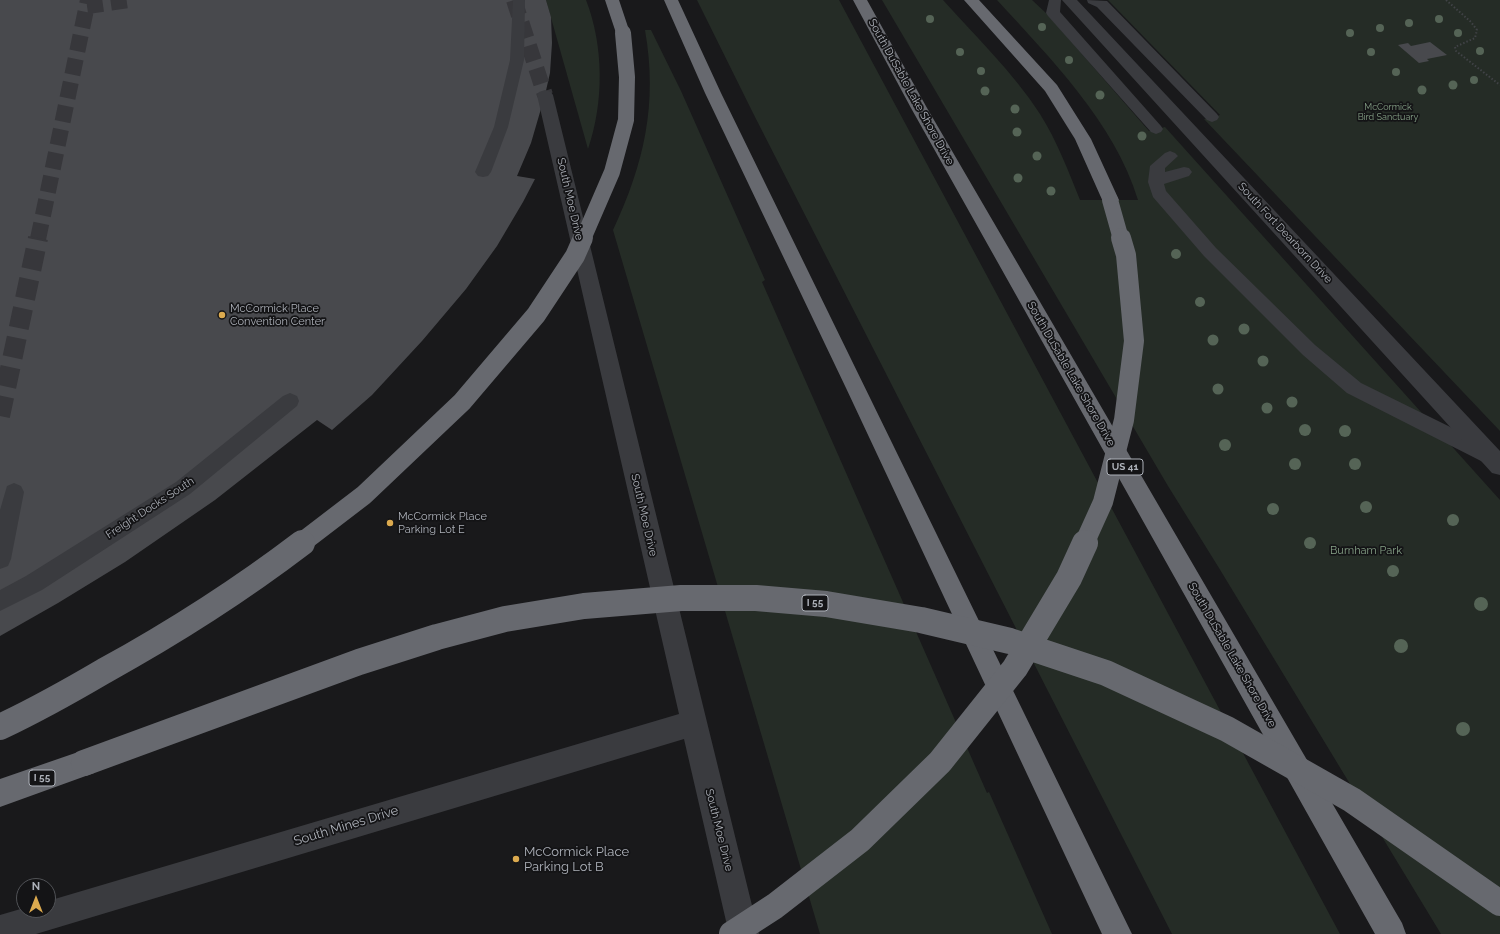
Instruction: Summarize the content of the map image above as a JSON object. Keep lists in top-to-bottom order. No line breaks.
{"streets":{"highway":["South DuSable Lake Shore Drive","US 41","I 55"],"street":["South Moe Drive","South Fort Dearborn Drive","South Mines Drive"],"lane":["Freight Docks South"]},"crossings":[["South Moe Drive","South Mines Drive"]],"parks":["McCormick Bird Sanctuary","Burnham Park"],"places":["McCormick Place Convention Center","McCormick Place Parking Lot E","McCormick Place Parking Lot B"],"north":"top"}
